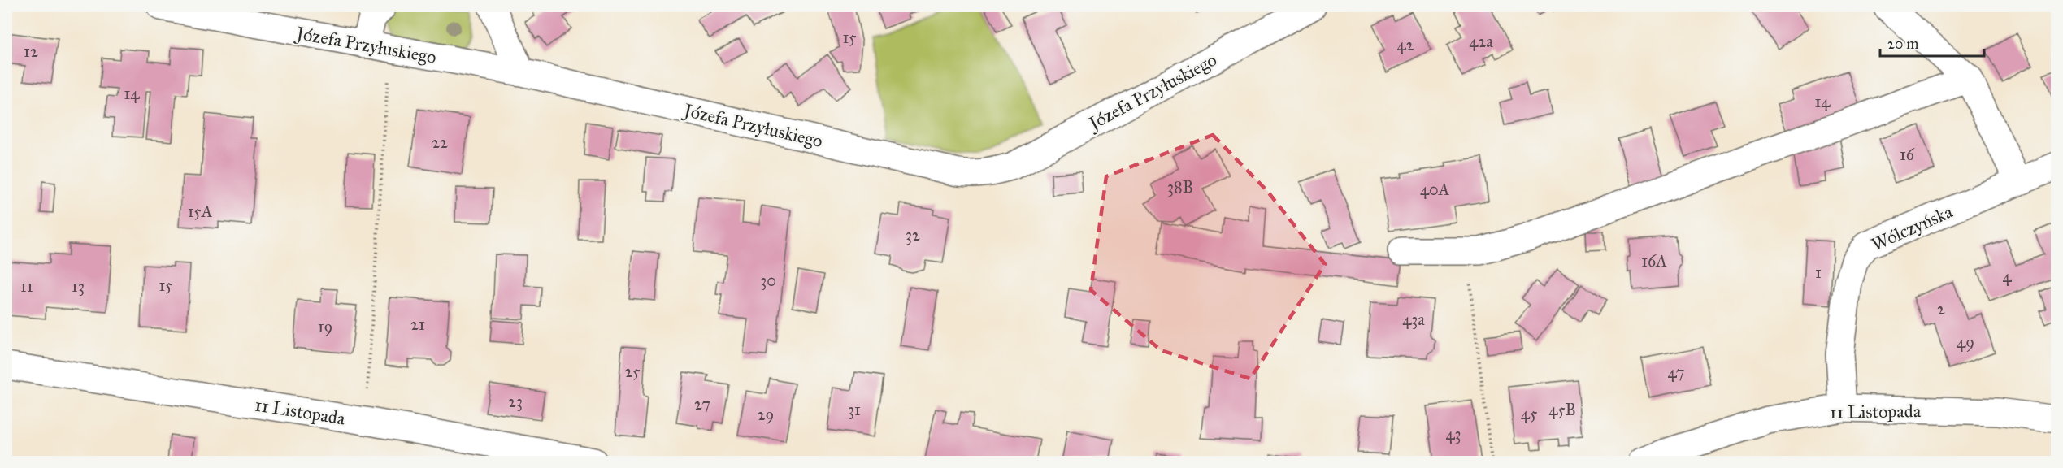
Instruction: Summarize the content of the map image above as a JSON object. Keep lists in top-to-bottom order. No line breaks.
{"streets":{"street":["Józefa Przyłuskiego","Wólczyńska","11 Listopada"]},"crossings":[["Wólczyńska","11 Listopada"]],"house_numbers":["15","42a","42","12","14","14","22","16","38B","40A","15A","32","16A","1","4","30","15","11","13","2","43a","21","19","49","25","47","23","27","31","45B","45","29","43"],"scale_bar":"20 m"}
